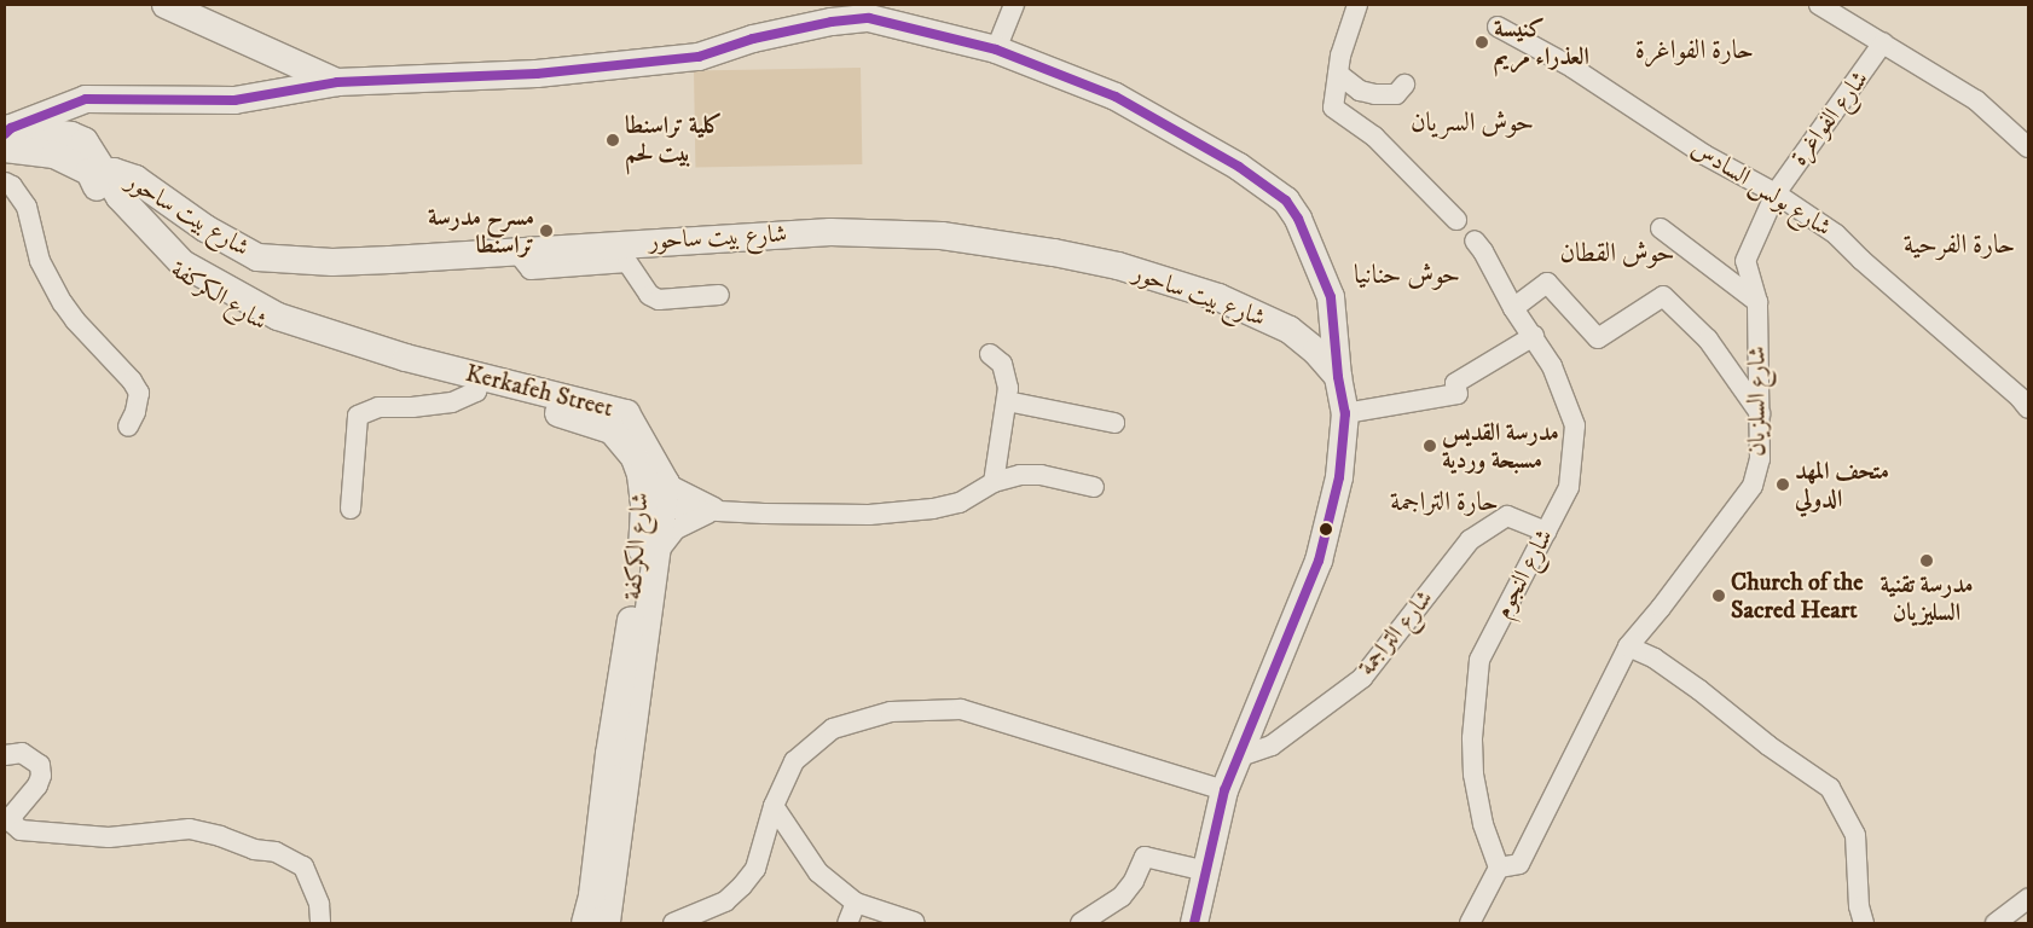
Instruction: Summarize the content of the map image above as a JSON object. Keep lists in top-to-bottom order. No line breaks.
{"streets":{"street":["شارع الفواغرة","شارع بولس السادس","شارع بيت ساحور","شارع الكركفة","شارع السلزيان","شارع النجوم","شارع التراجمة"]},"crossings":[["شارع الفواغرة","شارع بولس السادس"],["شارع الفواغرة","شارع السلزيان"],["شارع بولس السادس","شارع السلزيان"],["شارع بيت ساحور","شارع الكركفة"],["شارع السلزيان","شارع النجوم"],["شارع النجوم","شارع التراجمة"]],"districts":["حارة الفواغرة","حوش السريان","حارة الفرحية","حوش القطان","حوش حنانيا","حارة التراجمة"],"places":["كنيسة العذراء مريم","كلية تراسنطا بيت لحم","مسرح مدرسة تراسنطا","مدرسة القديس مسبحة وردية","متحف المهد الدولي","مدرسة تقنية السليزيان","Church of the Sacred Heart"]}
